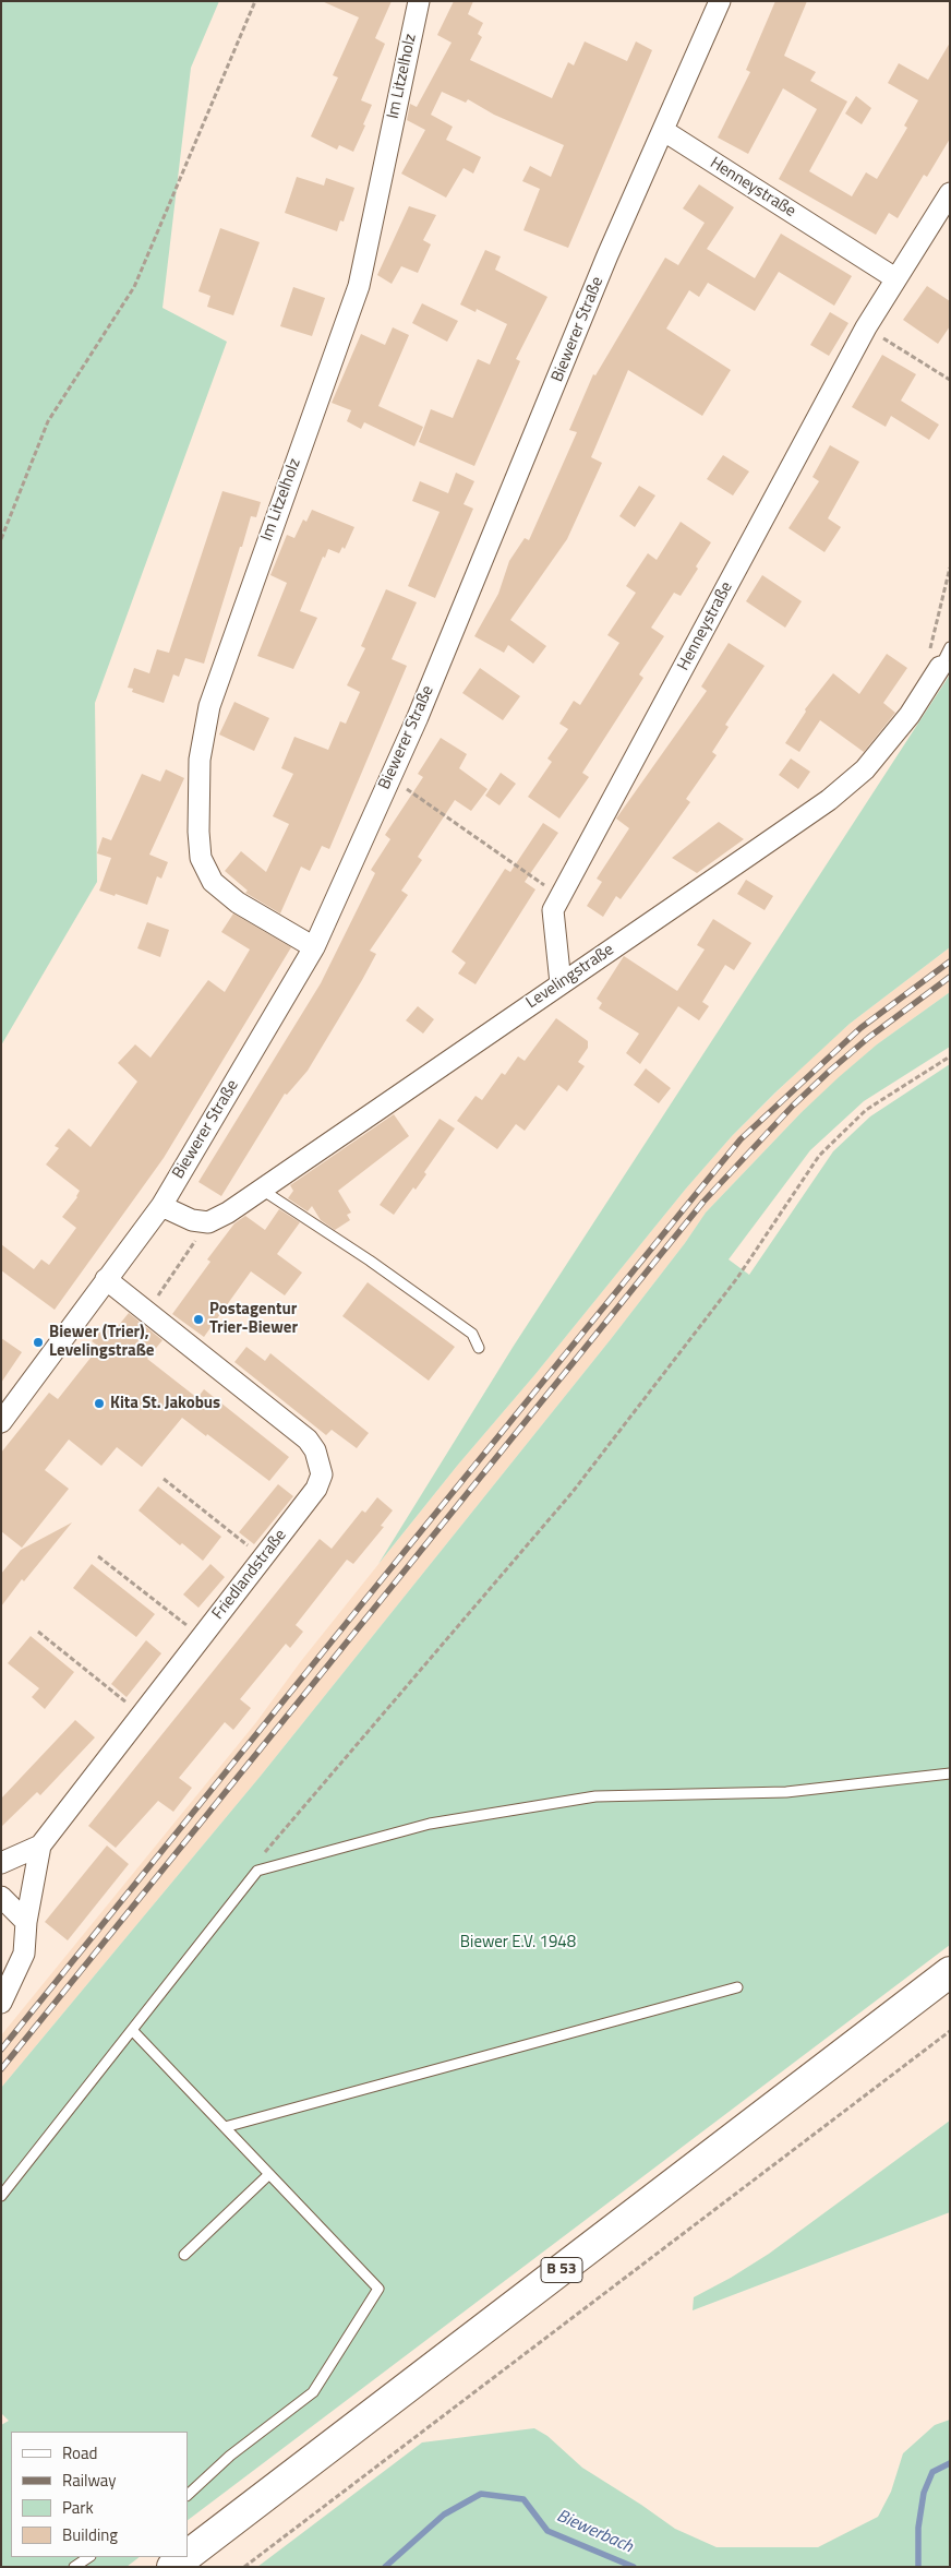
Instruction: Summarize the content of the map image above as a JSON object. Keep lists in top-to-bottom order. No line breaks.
{"streets":{"main road":["B 53"],"street":["Im Litzelholz","Henneystraße","Biewerer Straße","Levelingstraße","Friedlandstraße"]},"crossings":[["Im Litzelholz","Biewerer Straße"],["Henneystraße","Biewerer Straße"],["Henneystraße","Levelingstraße"],["Biewerer Straße","Friedlandstraße"]],"water":["Biewerbach"],"parks":["Biewer E.V. 1948"],"places":["Postagentur Trier-Biewer","Biewer (Trier), Levelingstraße","Kita St. Jakobus"],"legend":["Road","Railway","Park","Building"]}
